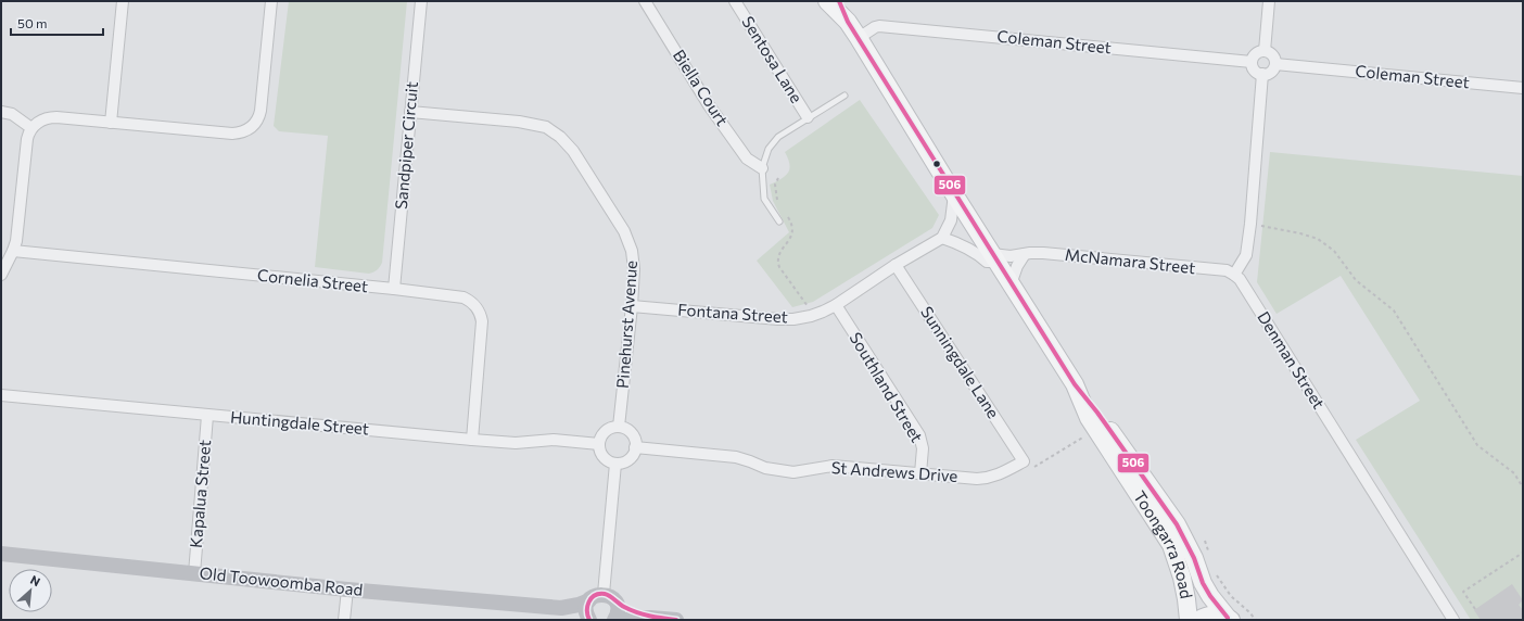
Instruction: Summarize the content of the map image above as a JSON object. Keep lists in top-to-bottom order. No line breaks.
{"streets":{"main road":["Toongarra Road"],"street":["Coleman Street","Sentosa Lane","Biella Court","Sandpiper Circuit","McNamara Street","Cornelia Street","Fontana Street","Pinehurst Avenue","Denman Street","Sunningdale Lane","Southland Street","Huntingdale Street","St Andrews Drive","Kapalua Street","Old Toowoomba Road"]},"crossings":[["Coleman Street","Toongarra Road"],["Sandpiper Circuit","Cornelia Street"],["Sandpiper Circuit","Pinehurst Avenue"],["McNamara Street","Denman Street"],["McNamara Street","Toongarra Road"],["Cornelia Street","Huntingdale Street"],["Fontana Street","Pinehurst Avenue"],["Fontana Street","Sunningdale Lane"],["Fontana Street","Southland Street"],["Pinehurst Avenue","Huntingdale Street"],["Pinehurst Avenue","St Andrews Drive"],["Sunningdale Lane","St Andrews Drive"],["Southland Street","St Andrews Drive"],["Huntingdale Street","St Andrews Drive"],["Huntingdale Street","Kapalua Street"],["Kapalua Street","Old Toowoomba Road"]],"lines":["transit line 506"],"scale_bar":"50 m","north":"top right"}
